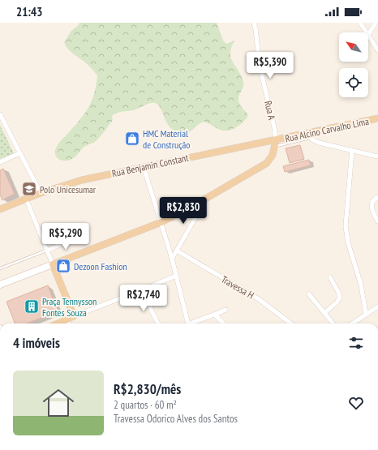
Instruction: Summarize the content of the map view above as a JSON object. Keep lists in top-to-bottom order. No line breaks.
{"streets":{"main road":["Rua Alcino Carvalho Lima","Rua Benjamin Constant"],"street":["Rua A","Travessa H"]},"crossings":[["Rua A","Rua Alcino Carvalho Lima"],["Rua A","Rua Benjamin Constant"],["Rua Alcino Carvalho Lima","Rua Benjamin Constant"]],"places":{"shop":["HMC Material de Construção","Dezoon Fashion"],"school or university":["Polo Unicesumar"],"building":["Praça Tennysson Fontes Souza"]},"north":"top left","page":{"status":"21:43","price":["R$5,390","R$2,830","R$5,290","R$2,740"],"heading":"4 imóveis","list":[{"name":"R$2,830/mês","note":"2 quartos · 60 m² · Travessa Odorico Alves dos Santos"}]}}
